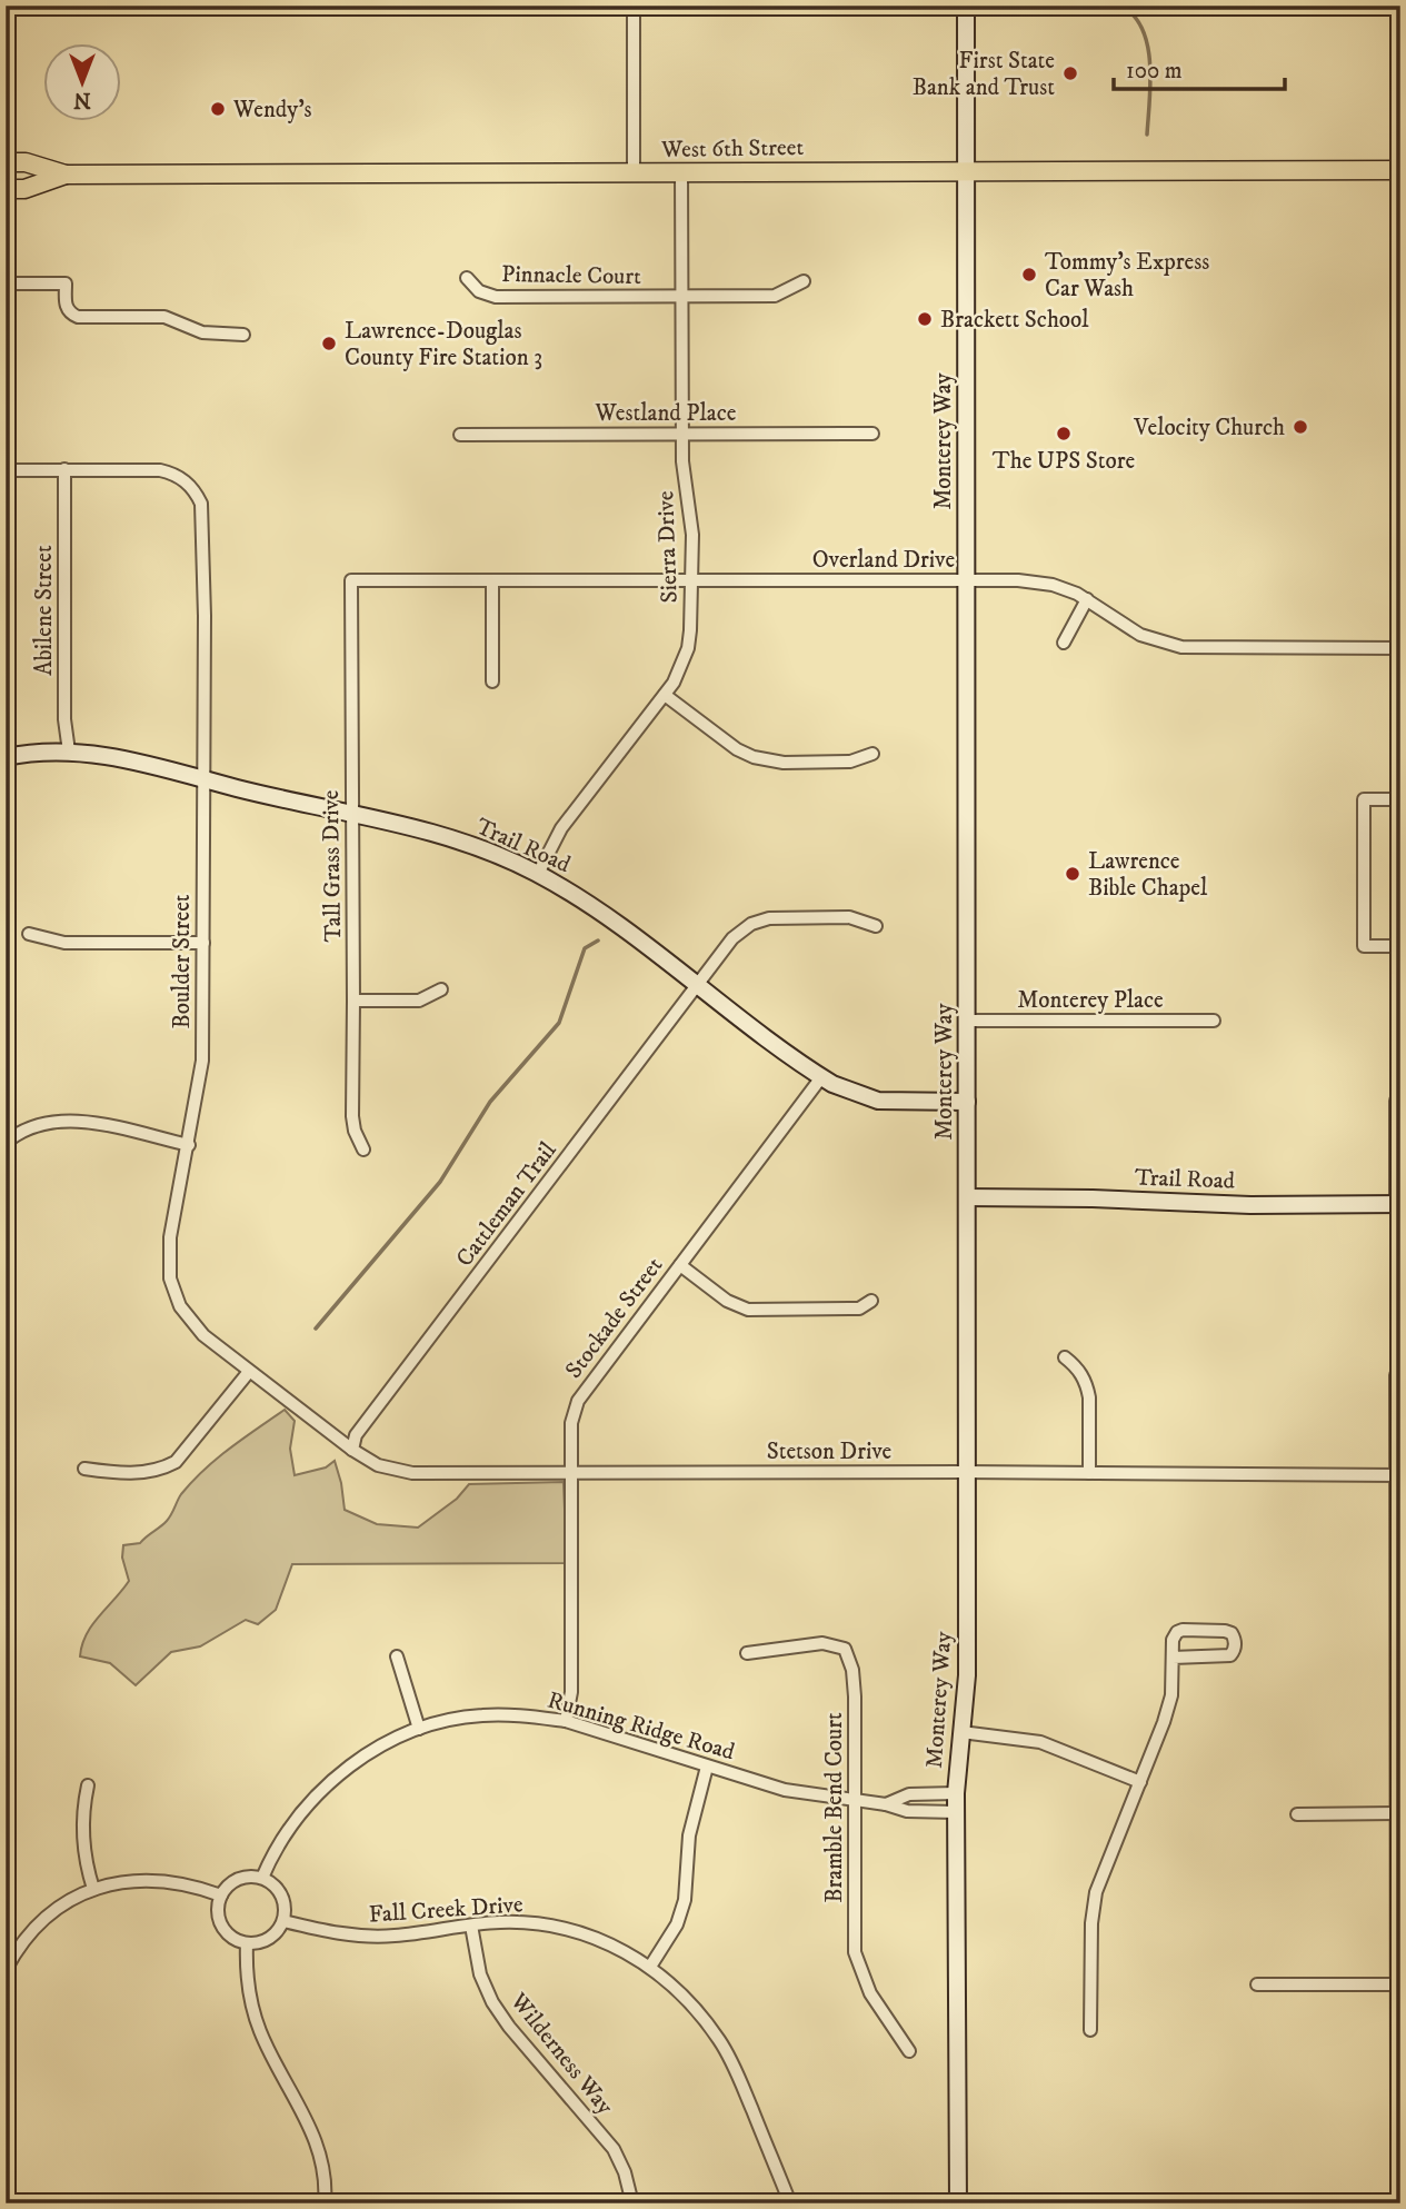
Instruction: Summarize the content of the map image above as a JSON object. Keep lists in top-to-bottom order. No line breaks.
{"streets":{"main road":["West 6th Street"],"street":["Pinnacle Court","Westland Place","Monterey Way","Sierra Drive","Overland Drive","Abilene Street","Trail Road","Tall Grass Drive","Boulder Street","Monterey Place","Cattleman Trail","Stockade Street","Stetson Drive","Running Ridge Road","Bramble Bend Court","Fall Creek Drive","Wilderness Way"]},"crossings":[["West 6th Street","Monterey Way"],["West 6th Street","Sierra Drive"],["Pinnacle Court","Sierra Drive"],["Westland Place","Sierra Drive"],["Monterey Way","Overland Drive"],["Monterey Way","Trail Road"],["Monterey Way","Monterey Place"],["Monterey Way","Stetson Drive"],["Monterey Way","Running Ridge Road"],["Sierra Drive","Overland Drive"],["Sierra Drive","Trail Road"],["Overland Drive","Tall Grass Drive"],["Abilene Street","Trail Road"],["Abilene Street","Boulder Street"],["Trail Road","Tall Grass Drive"],["Trail Road","Boulder Street"],["Trail Road","Cattleman Trail"],["Trail Road","Stockade Street"],["Boulder Street","Stetson Drive"],["Cattleman Trail","Stetson Drive"],["Stockade Street","Stetson Drive"],["Stockade Street","Running Ridge Road"],["Running Ridge Road","Bramble Bend Court"],["Running Ridge Road","Fall Creek Drive"],["Fall Creek Drive","Wilderness Way"]],"places":["First State Bank and Trust","Wendy's","Tommy's Express Car Wash","Brackett School","Lawrence-Douglas County Fire Station 3","Velocity Church","The UPS Store","Lawrence Bible Chapel"],"scale_bar":"100 m","north":"bottom"}
